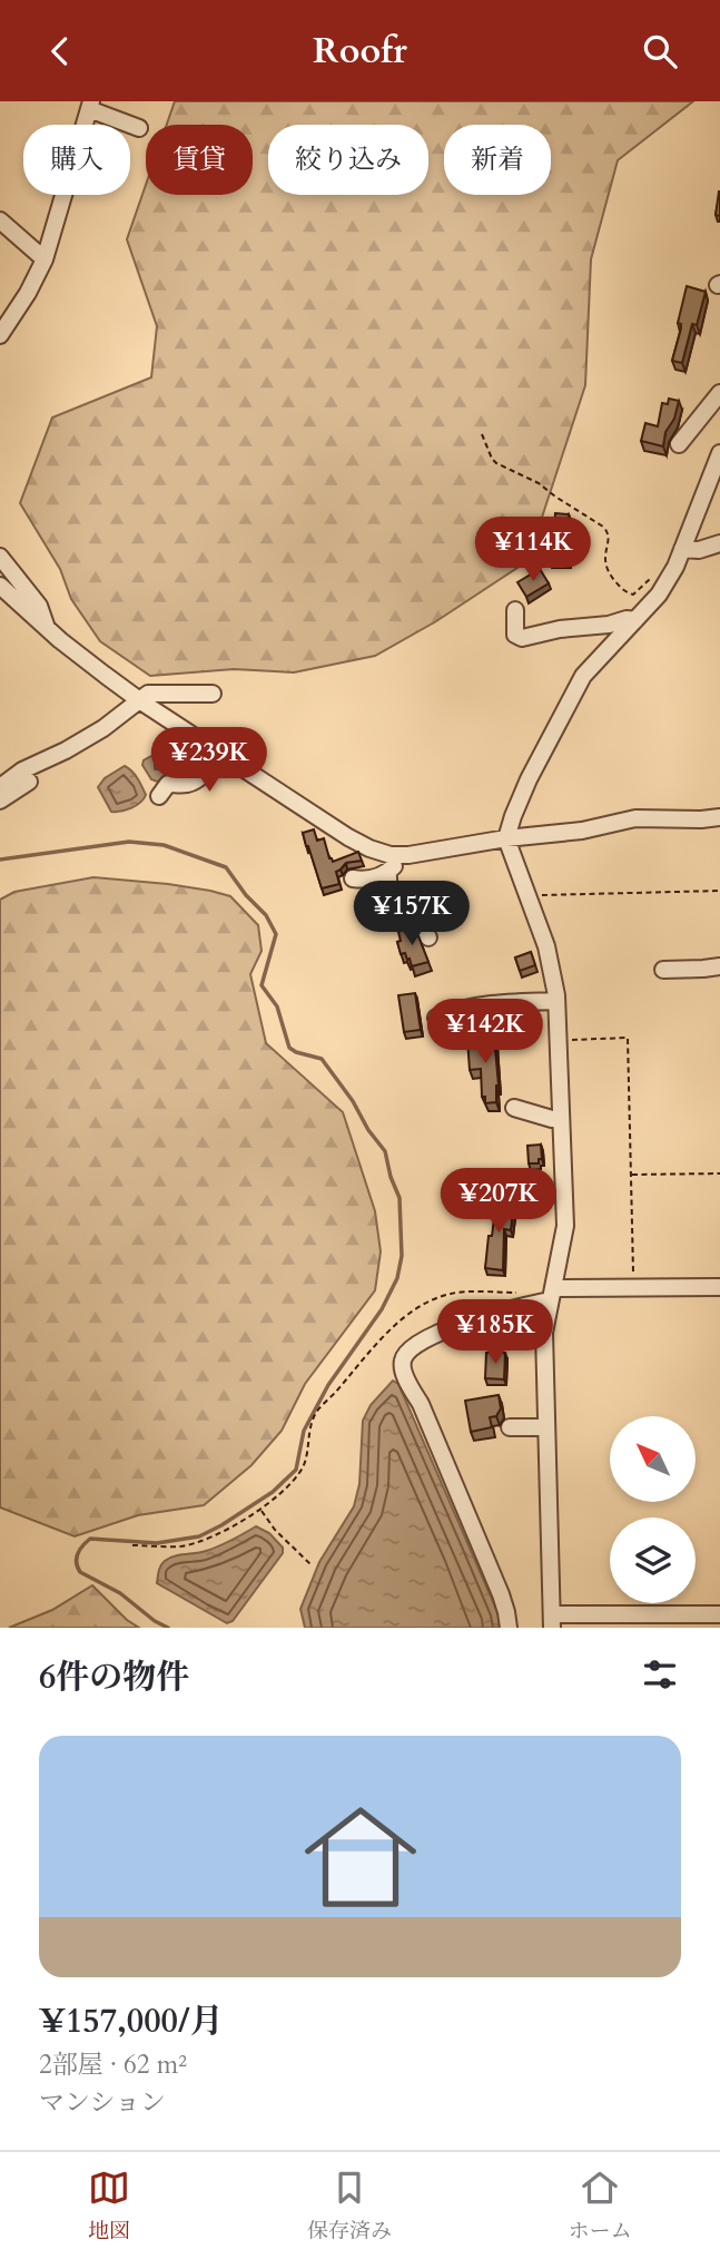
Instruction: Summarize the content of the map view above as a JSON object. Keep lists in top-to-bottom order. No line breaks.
{"north":"top left","page":{"header":"Roofr","chip":["購入","賃貸","絞り込み","新着"],"price":["¥114K","¥239K","¥157K","¥142K","¥207K","¥185K"],"heading":"6件の物件","list":[{"name":"¥157,000/月","note":"2部屋 · 62 m² · マンション"}],"tabs":["地図","保存済み","ホーム"]}}
